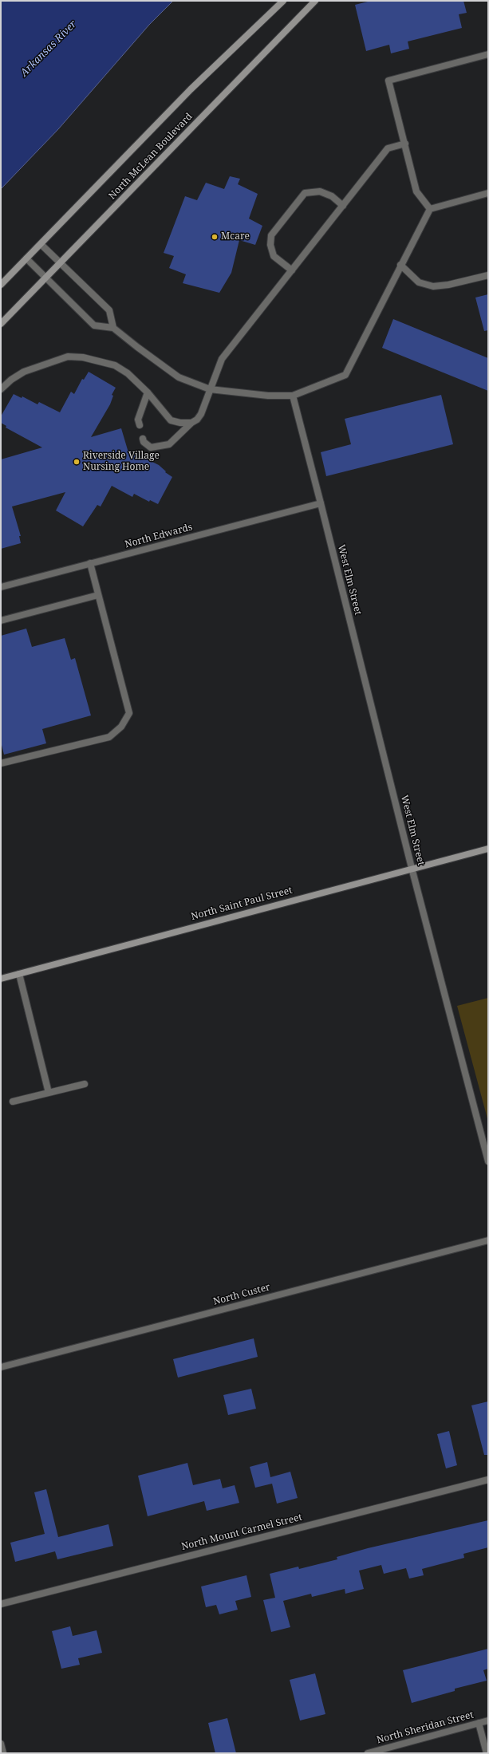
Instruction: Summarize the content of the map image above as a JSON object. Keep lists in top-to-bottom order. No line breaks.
{"streets":{"main road":["North McLean Boulevard","North Saint Paul Street"],"street":["North Edwards","West Elm Street","North Custer","North Mount Carmel Street","North Sheridan Street"]},"crossings":[["North Edwards","West Elm Street"],["West Elm Street","North Saint Paul Street"]],"water":["Arkansas River"],"places":["Mcare","Riverside Village Nursing Home"]}
